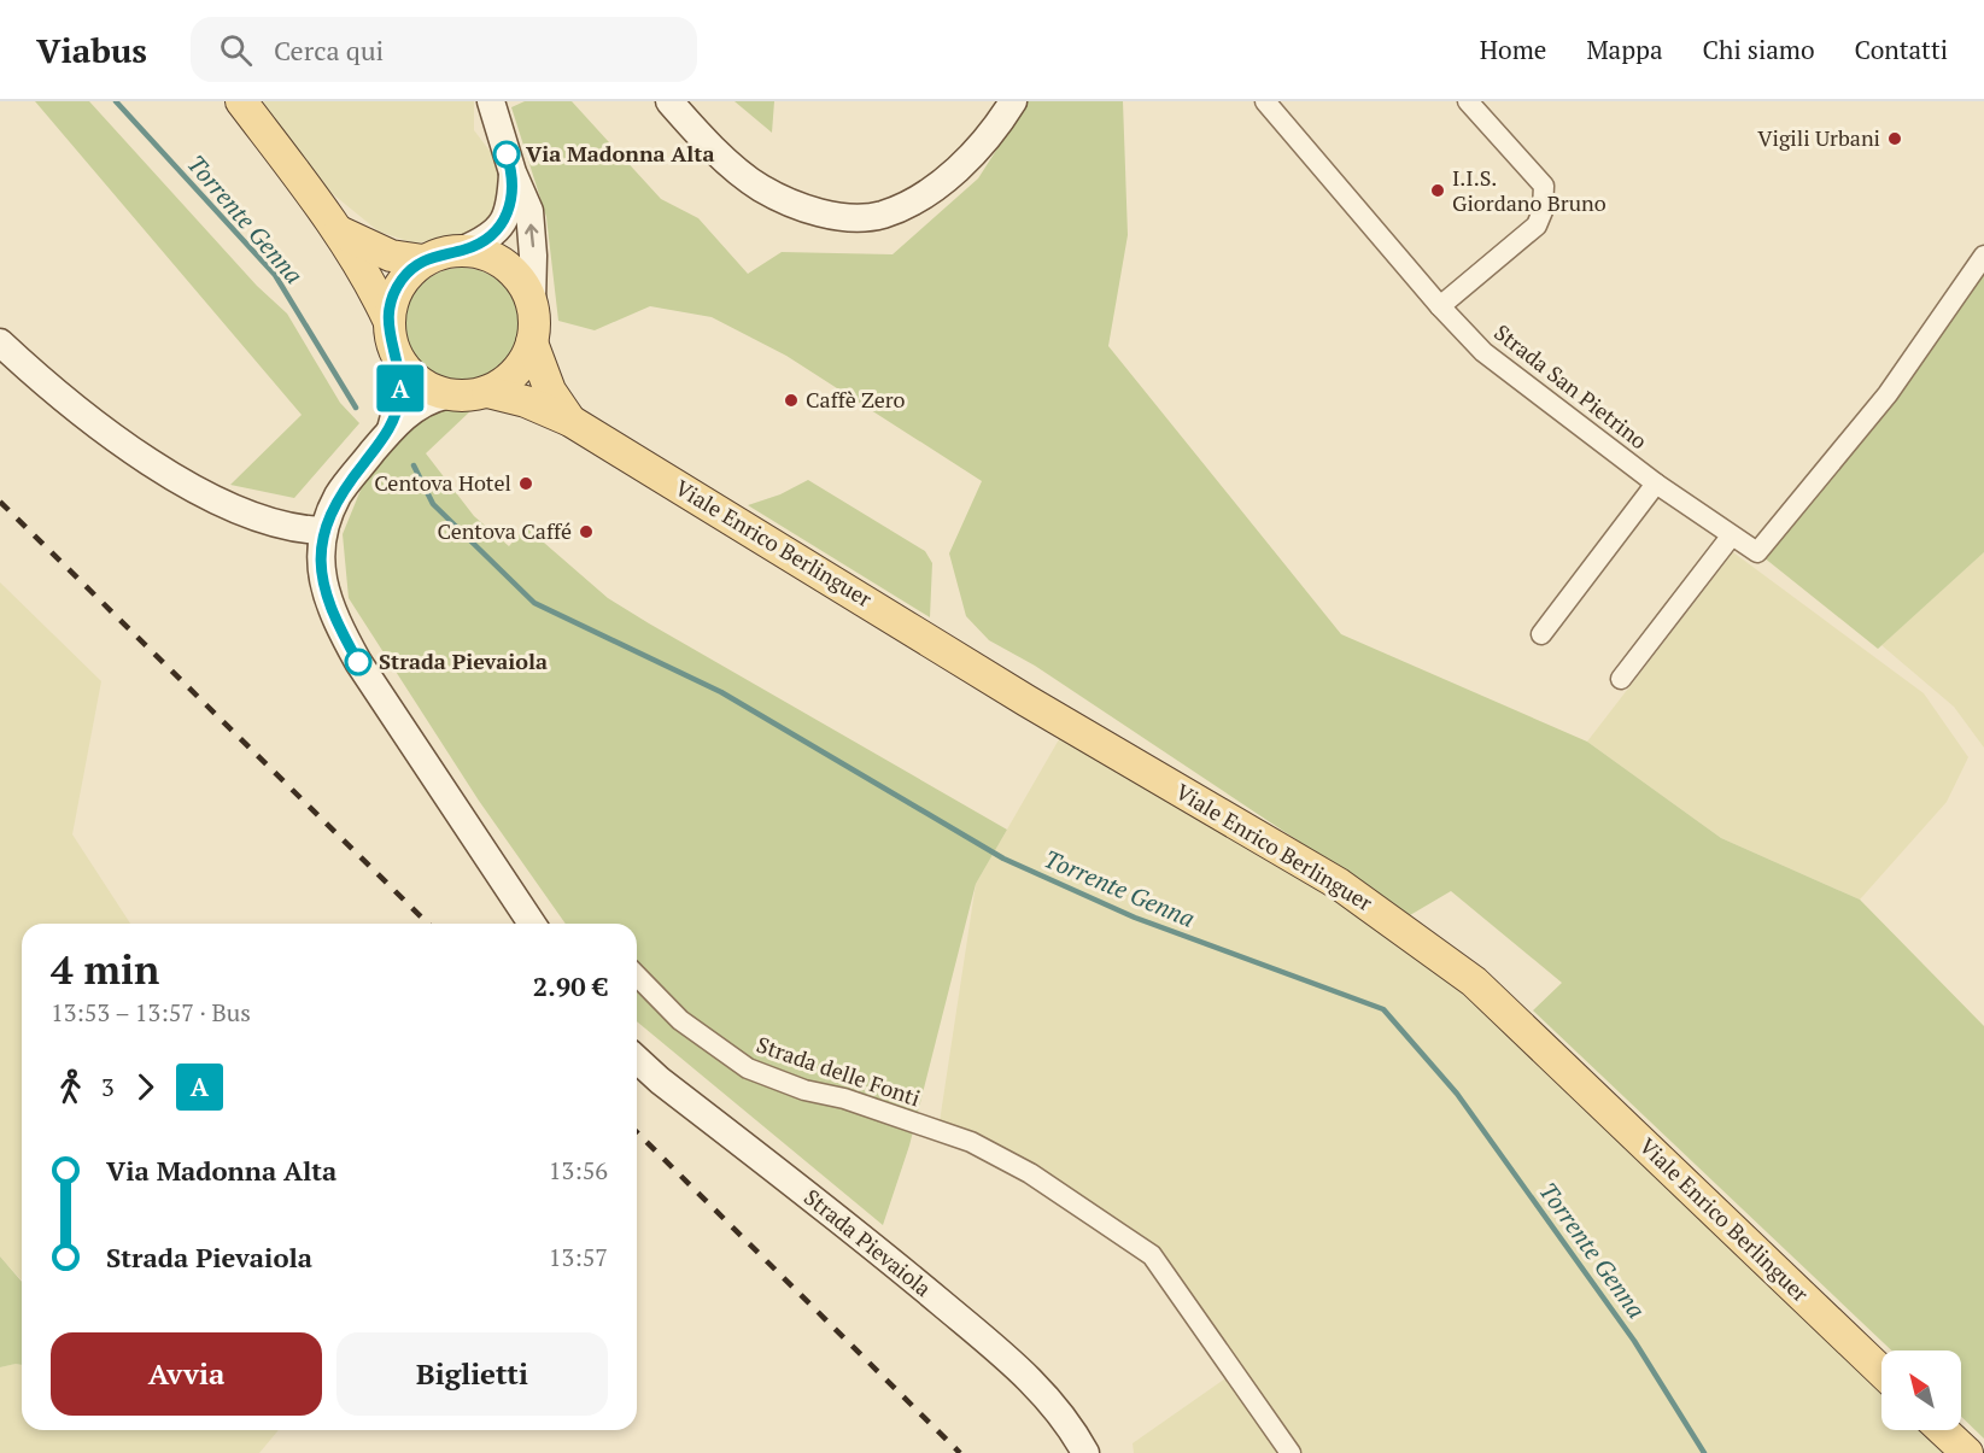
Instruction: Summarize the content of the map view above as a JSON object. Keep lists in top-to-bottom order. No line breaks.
{"streets":{"main road":["Viale Enrico Berlinguer"],"street":["Strada San Pietrino","Strada delle Fonti","Strada Pievaiola"]},"water":["Torrente Genna"],"places":["Vigili Urbani","Via Madonna Alta","I.I.S. Giordano Bruno","Caffè Zero","Centova Hotel","Centova Caffé","Strada Pievaiola"],"lines":["bus line A"],"north":"top left","page":{"header":"Viabus","search":"Cerca qui","nav":["Home","Mappa","Chi siamo","Contatti"],"on_map":"A","heading":["4 min","13:53 – 13:57 · Bus","2.90 €"],"legs":["3","A"],"list":[{"name":"Via Madonna Alta","value":"13:56"},{"name":"Strada Pievaiola","value":"13:57"}],"buttons":["Avvia","Biglietti"]}}
